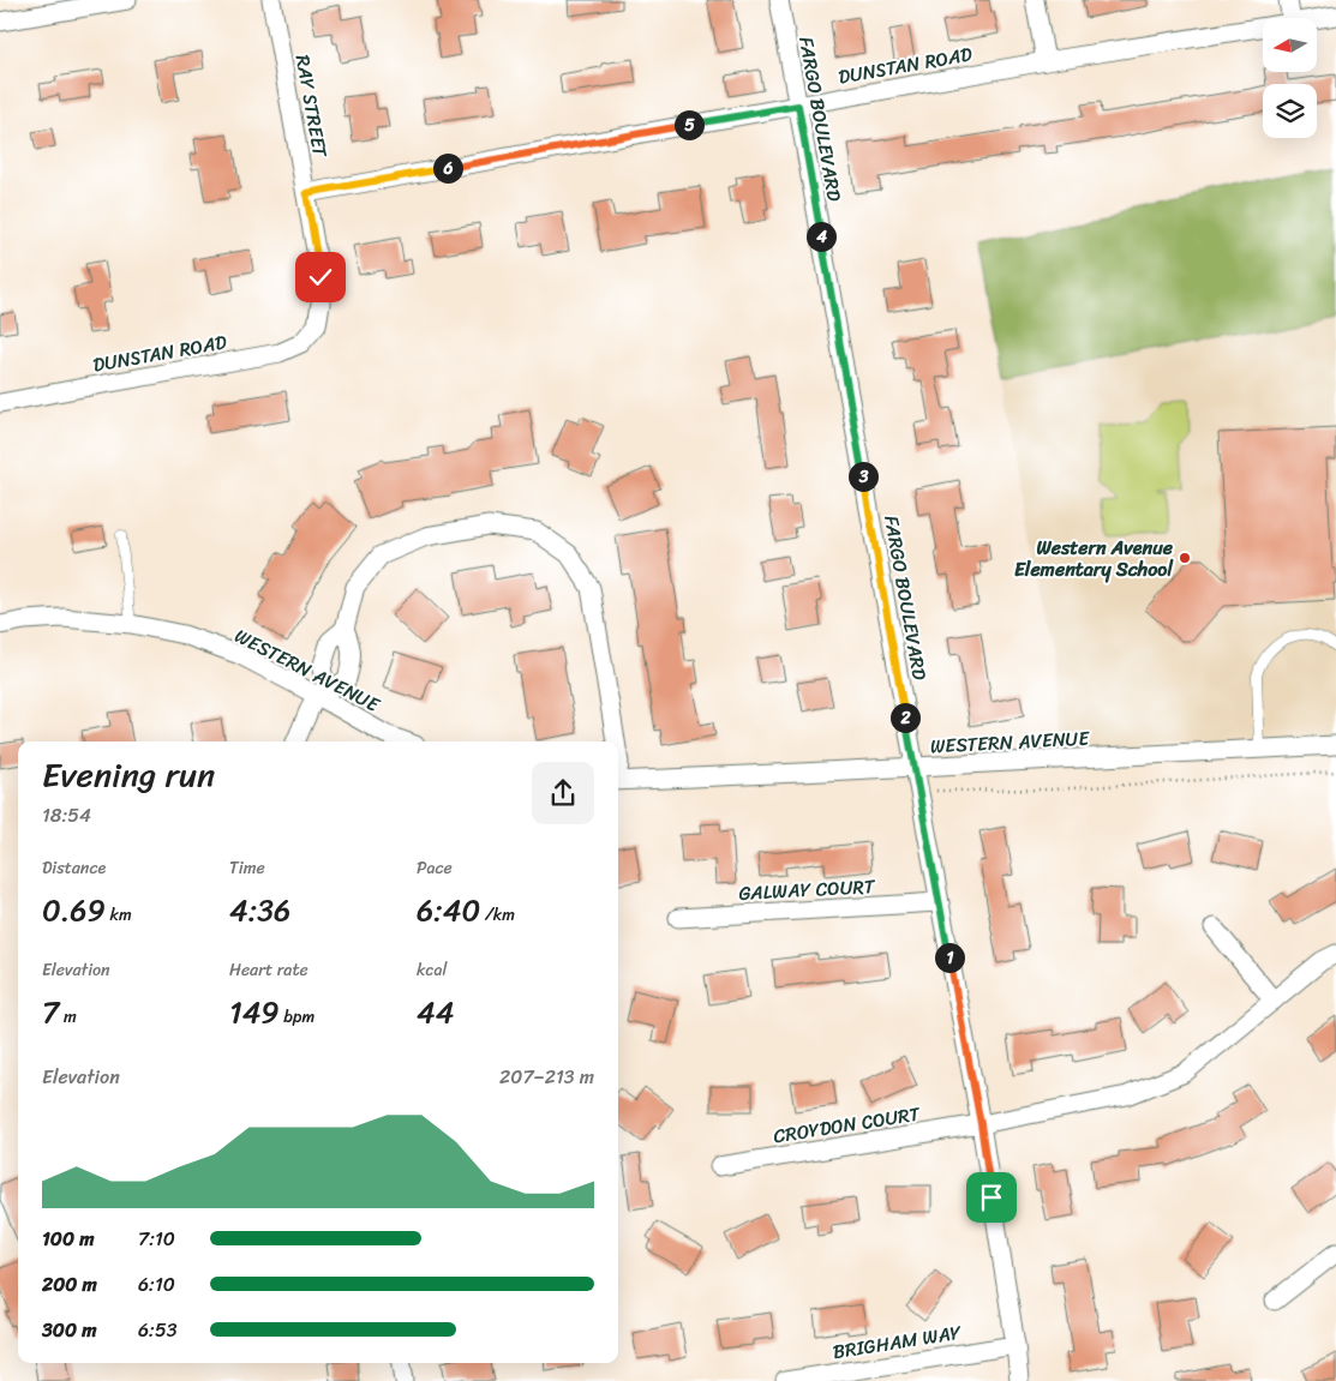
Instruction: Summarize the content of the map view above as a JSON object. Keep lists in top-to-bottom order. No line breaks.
{"streets":{"street":["DUNSTAN ROAD","RAY STREET","FARGO BOULEVARD","WESTERN AVENUE","GALWAY COURT","CROYDON COURT","BRIGHAM WAY"]},"crossings":[["DUNSTAN ROAD","RAY STREET"],["DUNSTAN ROAD","FARGO BOULEVARD"],["FARGO BOULEVARD","WESTERN AVENUE"],["FARGO BOULEVARD","GALWAY COURT"],["FARGO BOULEVARD","CROYDON COURT"],["FARGO BOULEVARD","BRIGHAM WAY"]],"places":["Western Avenue Elementary School"],"north":"left","page":{"pins":["5","6","4","3","2","1"],"heading":["Evening run","18:54"],"stats":[["Distance","0.69 km"],["Time","4:36"],["Pace","6:40 /km"],["Elevation","7 m"],["Heart rate","149 bpm"],["kcal","44"]],"chart":["Elevation","207–213 m"],"list":[{"name":"100 m","note":"7:10"},{"name":"200 m","note":"6:10"},{"name":"300 m","note":"6:53"}]}}
